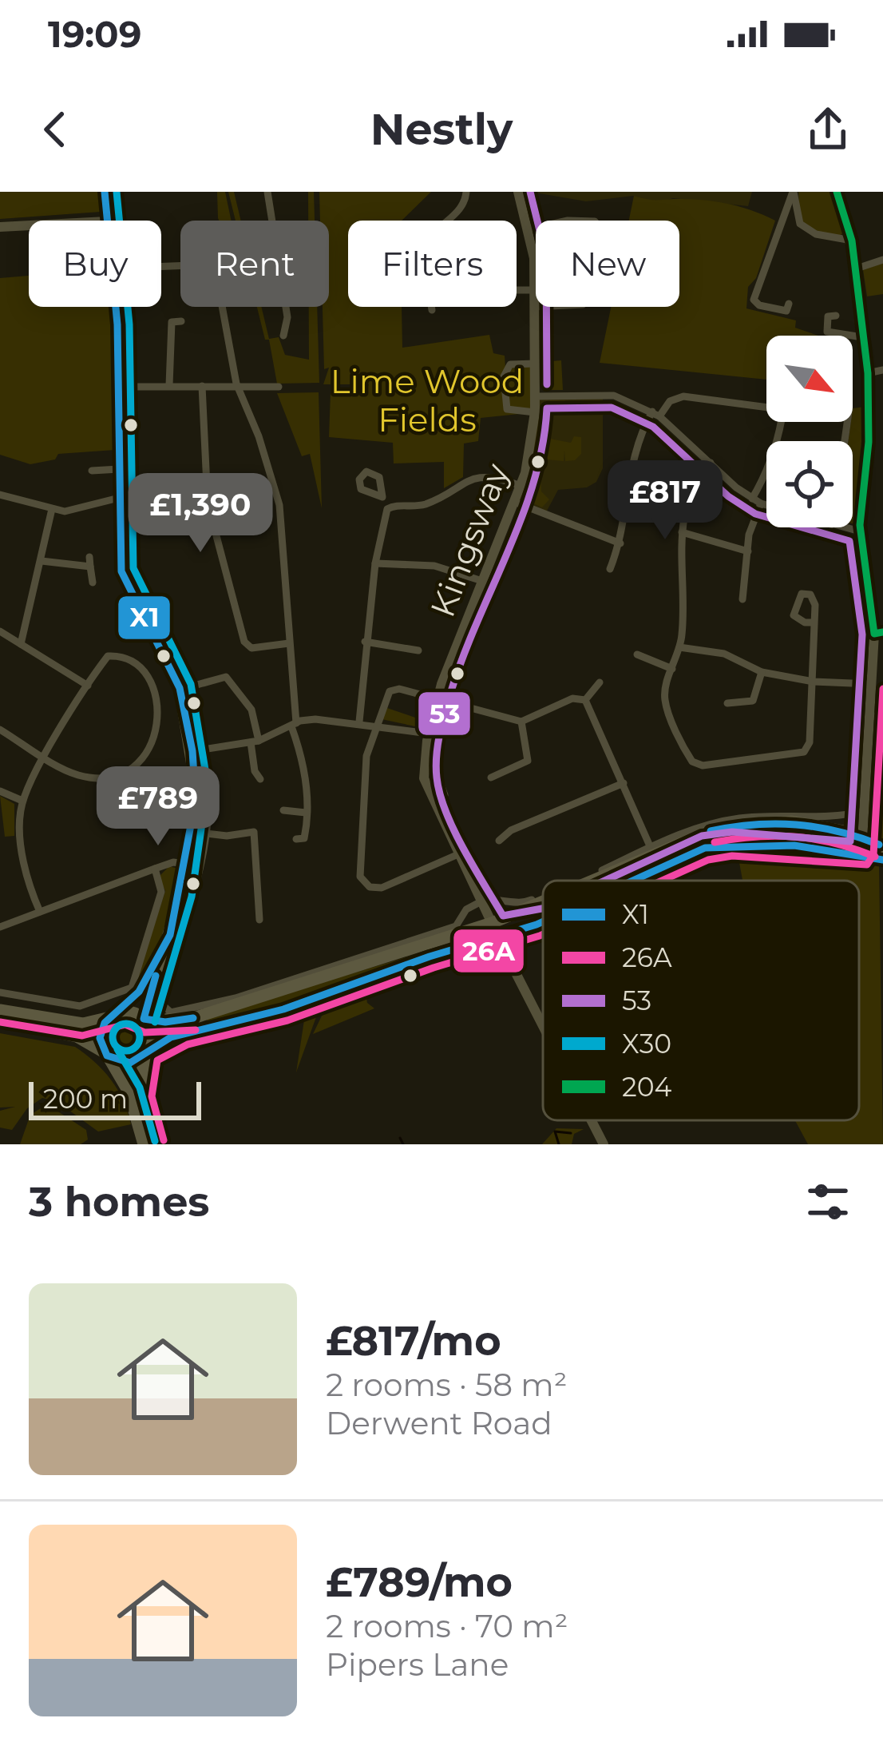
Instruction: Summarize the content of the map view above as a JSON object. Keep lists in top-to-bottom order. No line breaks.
{"streets":{"street":["Kingsway"]},"parks":["Lime Wood Fields"],"lines":["transit line X1","transit line 53","transit line X30","transit line 204","transit line 26A"],"legend":["X1","26A","53","X30","204"],"scale_bar":"200 m","north":"bottom right","page":{"status":"19:09","header":"Nestly","chip":["Buy","Rent","Filters","New"],"price":["£817","£1,390","£789"],"scale":"200 m","heading":"3 homes","list":[{"name":"£817/mo","note":"2 rooms · 58 m² · Derwent Road"},{"name":"£789/mo","note":"2 rooms · 70 m² · Pipers Lane"}]}}
